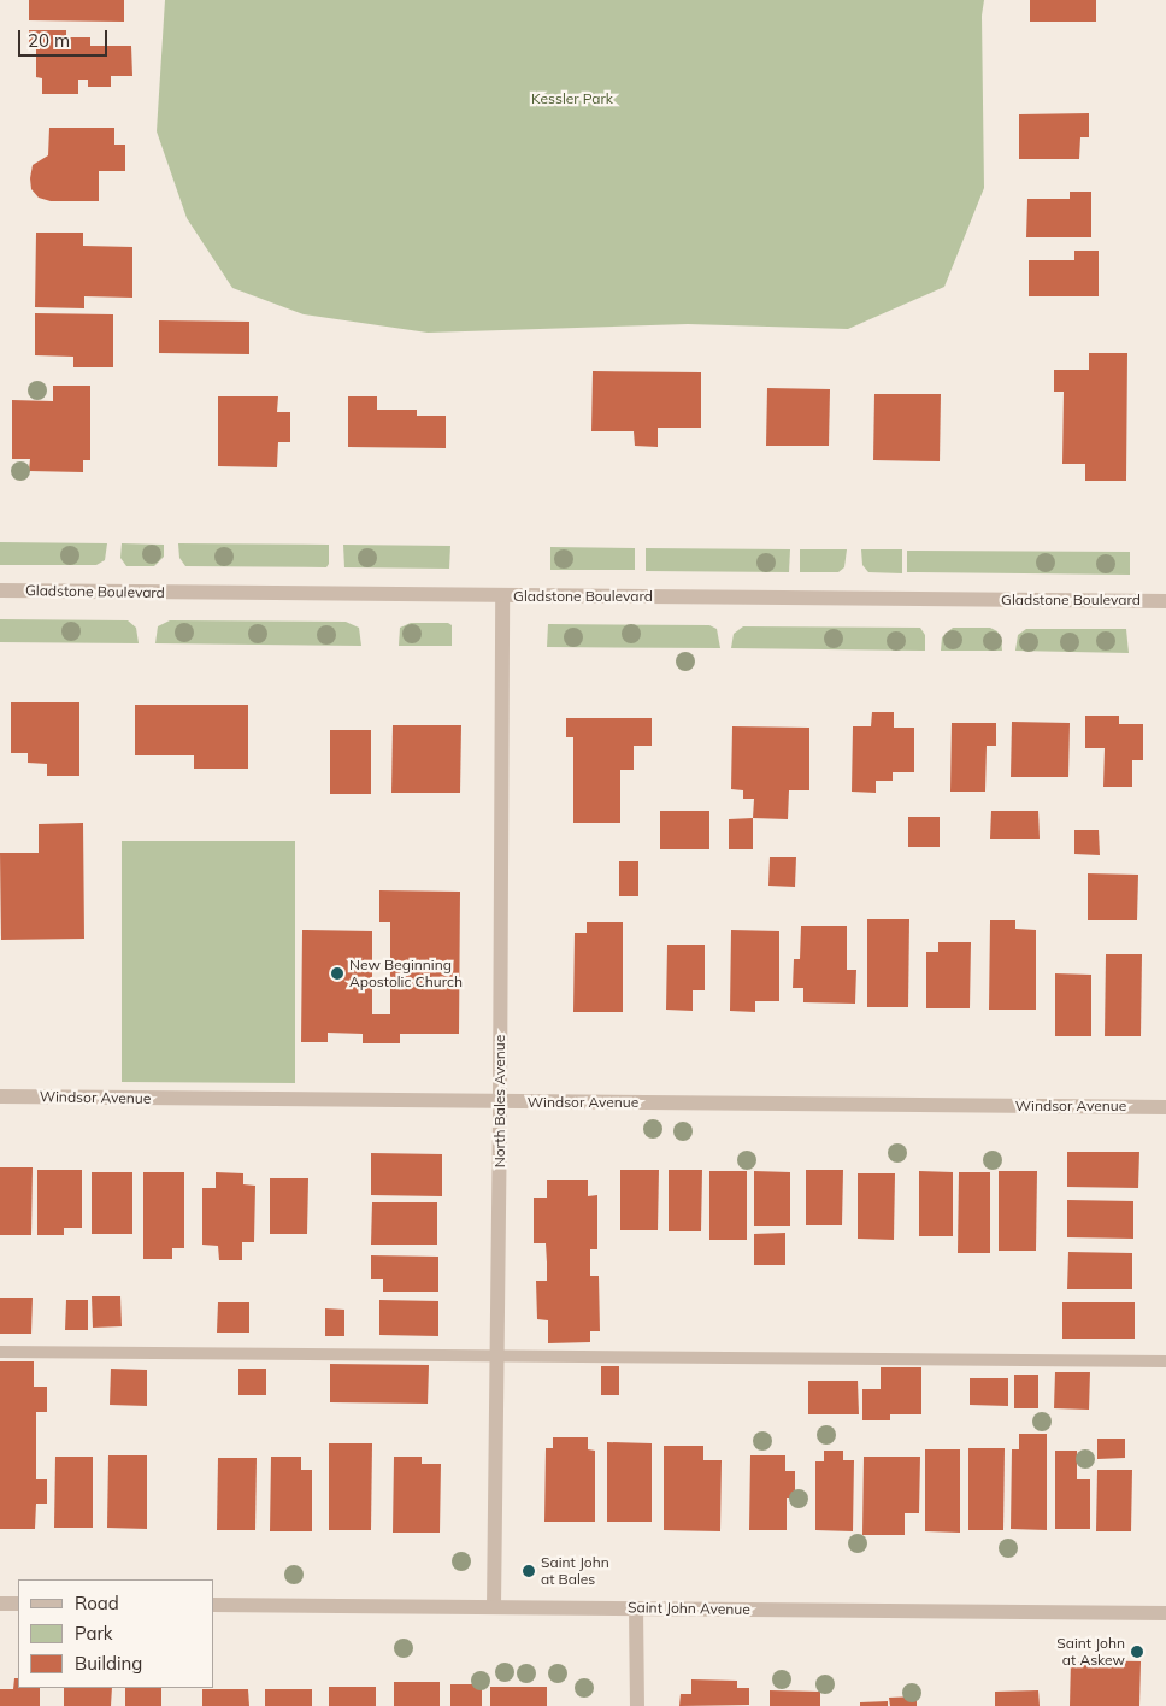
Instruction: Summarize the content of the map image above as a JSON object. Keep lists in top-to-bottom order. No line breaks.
{"streets":{"street":["Gladstone Boulevard","Windsor Avenue","North Bales Avenue","Saint John Avenue"]},"crossings":[["Gladstone Boulevard","North Bales Avenue"],["Windsor Avenue","North Bales Avenue"],["North Bales Avenue","Saint John Avenue"]],"parks":["Kessler Park"],"places":["New Beginning Apostolic Church","Saint John at Bales","Saint John at Askew"],"legend":["Road","Park","Building"],"scale_bar":"20 m"}
